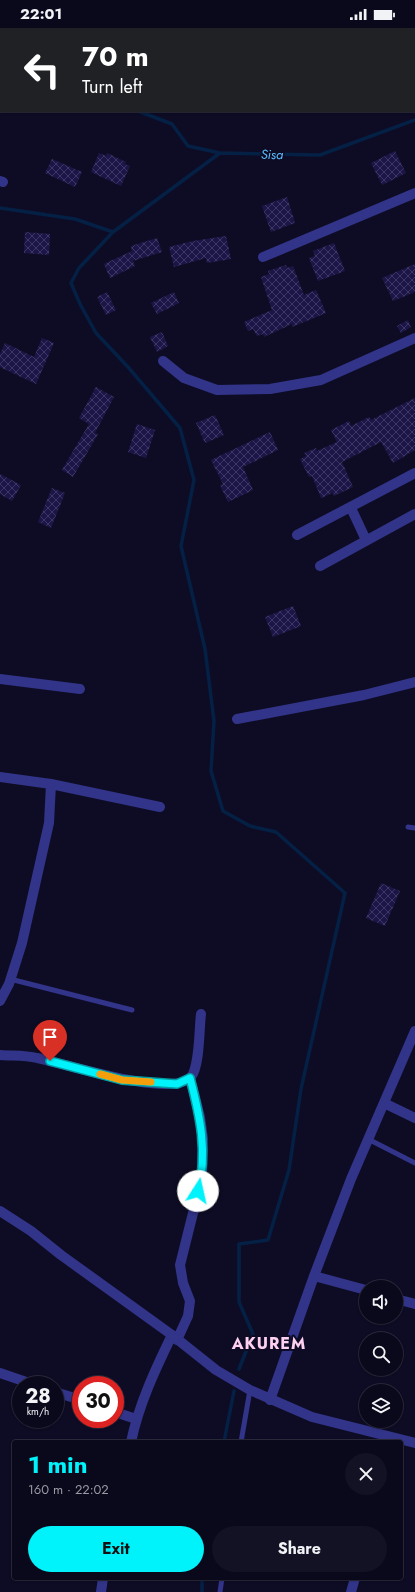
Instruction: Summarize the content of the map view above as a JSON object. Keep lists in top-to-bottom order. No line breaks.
{"districts":["AKUREM"],"water":["Sisa"],"page":{"status":"22:01","turn":["70 m","Turn left"],"speed":"28 km/h","limit":"30","heading":["1 min","160 m · 22:02"],"buttons":["Exit","Share"]}}
